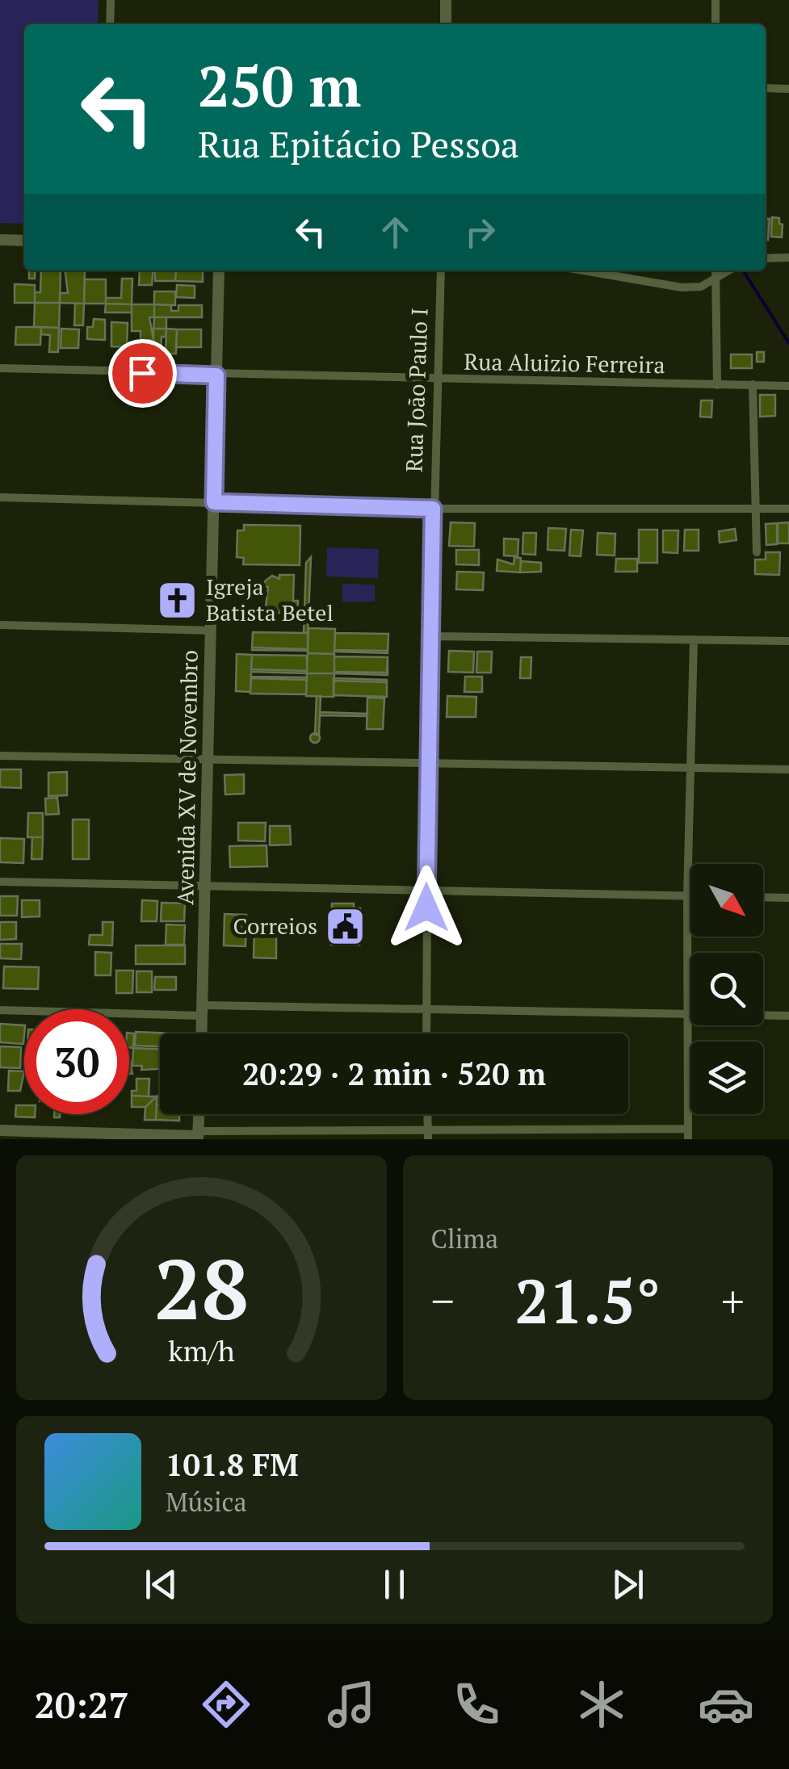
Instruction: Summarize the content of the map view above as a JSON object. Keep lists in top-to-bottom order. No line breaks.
{"streets":{"street":["Rua Aluizio Ferreira","Rua João Paulo I","Avenida XV de Novembro"]},"crossings":[["Rua Aluizio Ferreira","Rua João Paulo I"],["Rua Aluizio Ferreira","Avenida XV de Novembro"]],"places":{"church":["Igreja Batista Betel"],"public building":["Correios"]},"north":"bottom right","page":{"turn":["250 m","Rua Epitácio Pessoa"],"limit":"30","trip":"20:29 · 2 min · 520 m","tile":"Clima","heat":["−","21.5°","+"],"song":["101.8 FM","Música"],"tabs":"20:27","gauge":["28","km/h"]}}
